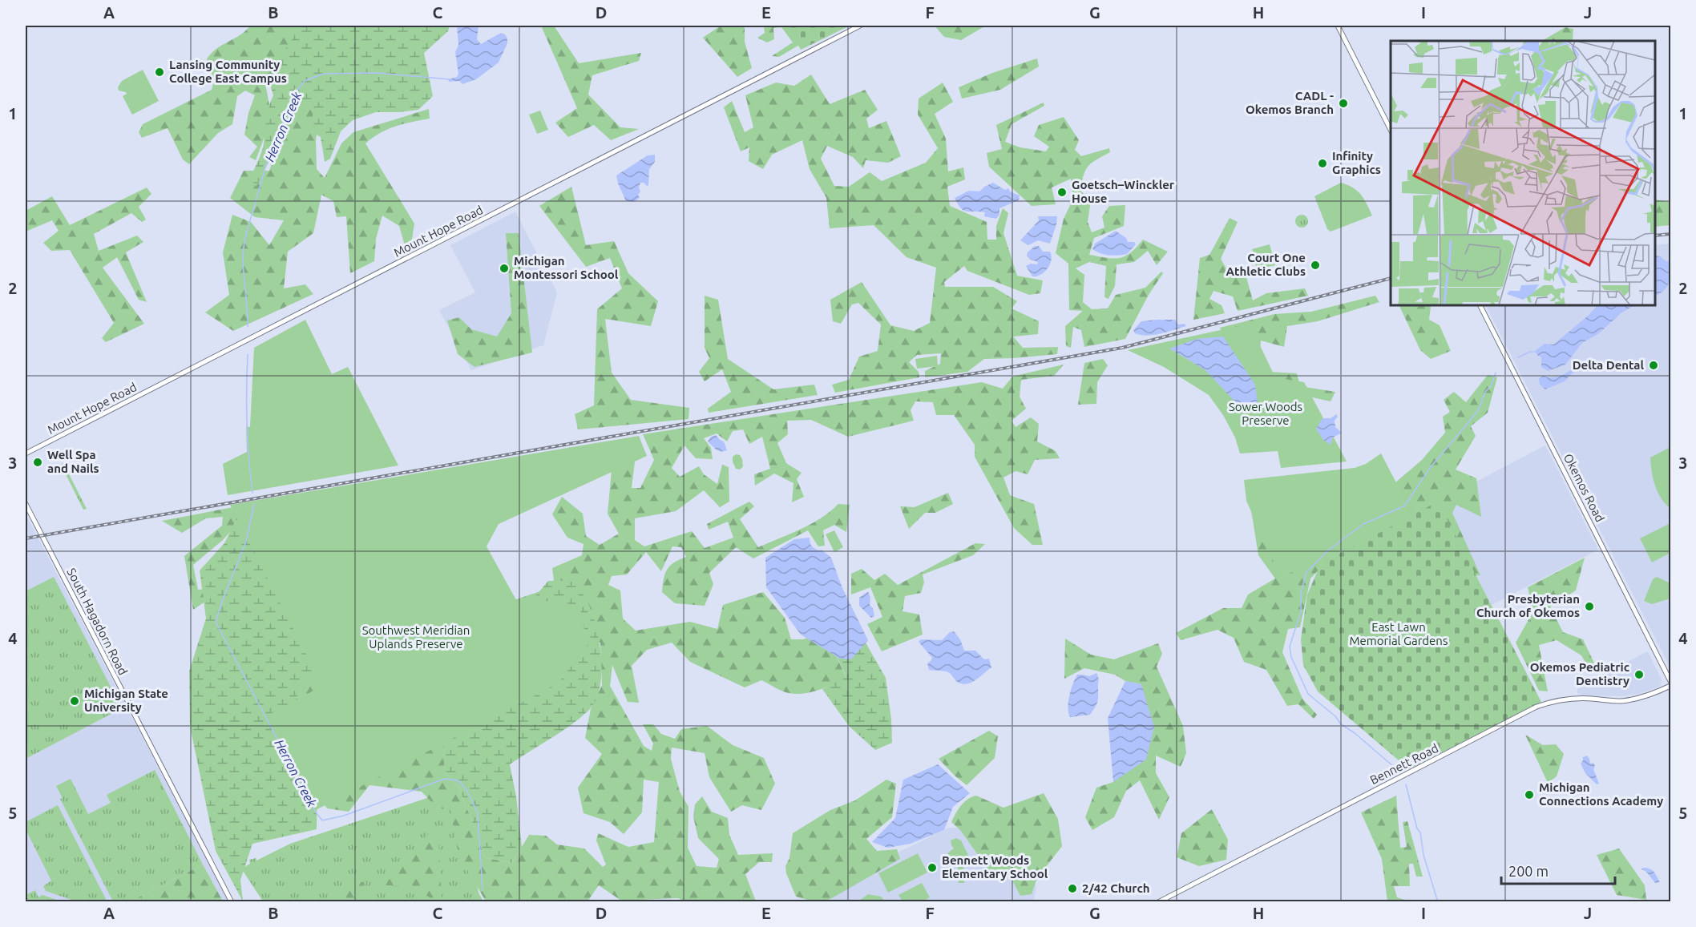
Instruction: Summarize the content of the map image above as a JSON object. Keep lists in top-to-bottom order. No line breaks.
{"streets":{"street":["Mount Hope Road","Okemos Road","South Hagadorn Road","Bennett Road"]},"water":["Herron Creek"],"parks":["Sower Woods Preserve","East Lawn Memorial Gardens","Southwest Meridian Uplands Preserve"],"places":["Lansing Community College East Campus","CADL - Okemos Branch","Infinity Graphics","Goetsch–Winckler House","Court One Athletic Clubs","Michigan Montessori School","Delta Dental","Well Spa and Nails","Presbyterian Church of Okemos","Okemos Pediatric Dentistry","Michigan State University","Michigan Connections Academy","Bennett Woods Elementary School","2/42 Church"],"scale_bar":"200 m","grid":{"columns":["A","B","C","D","E","F","G","H","I","J"],"rows":["1","2","3","4","5"]}}
